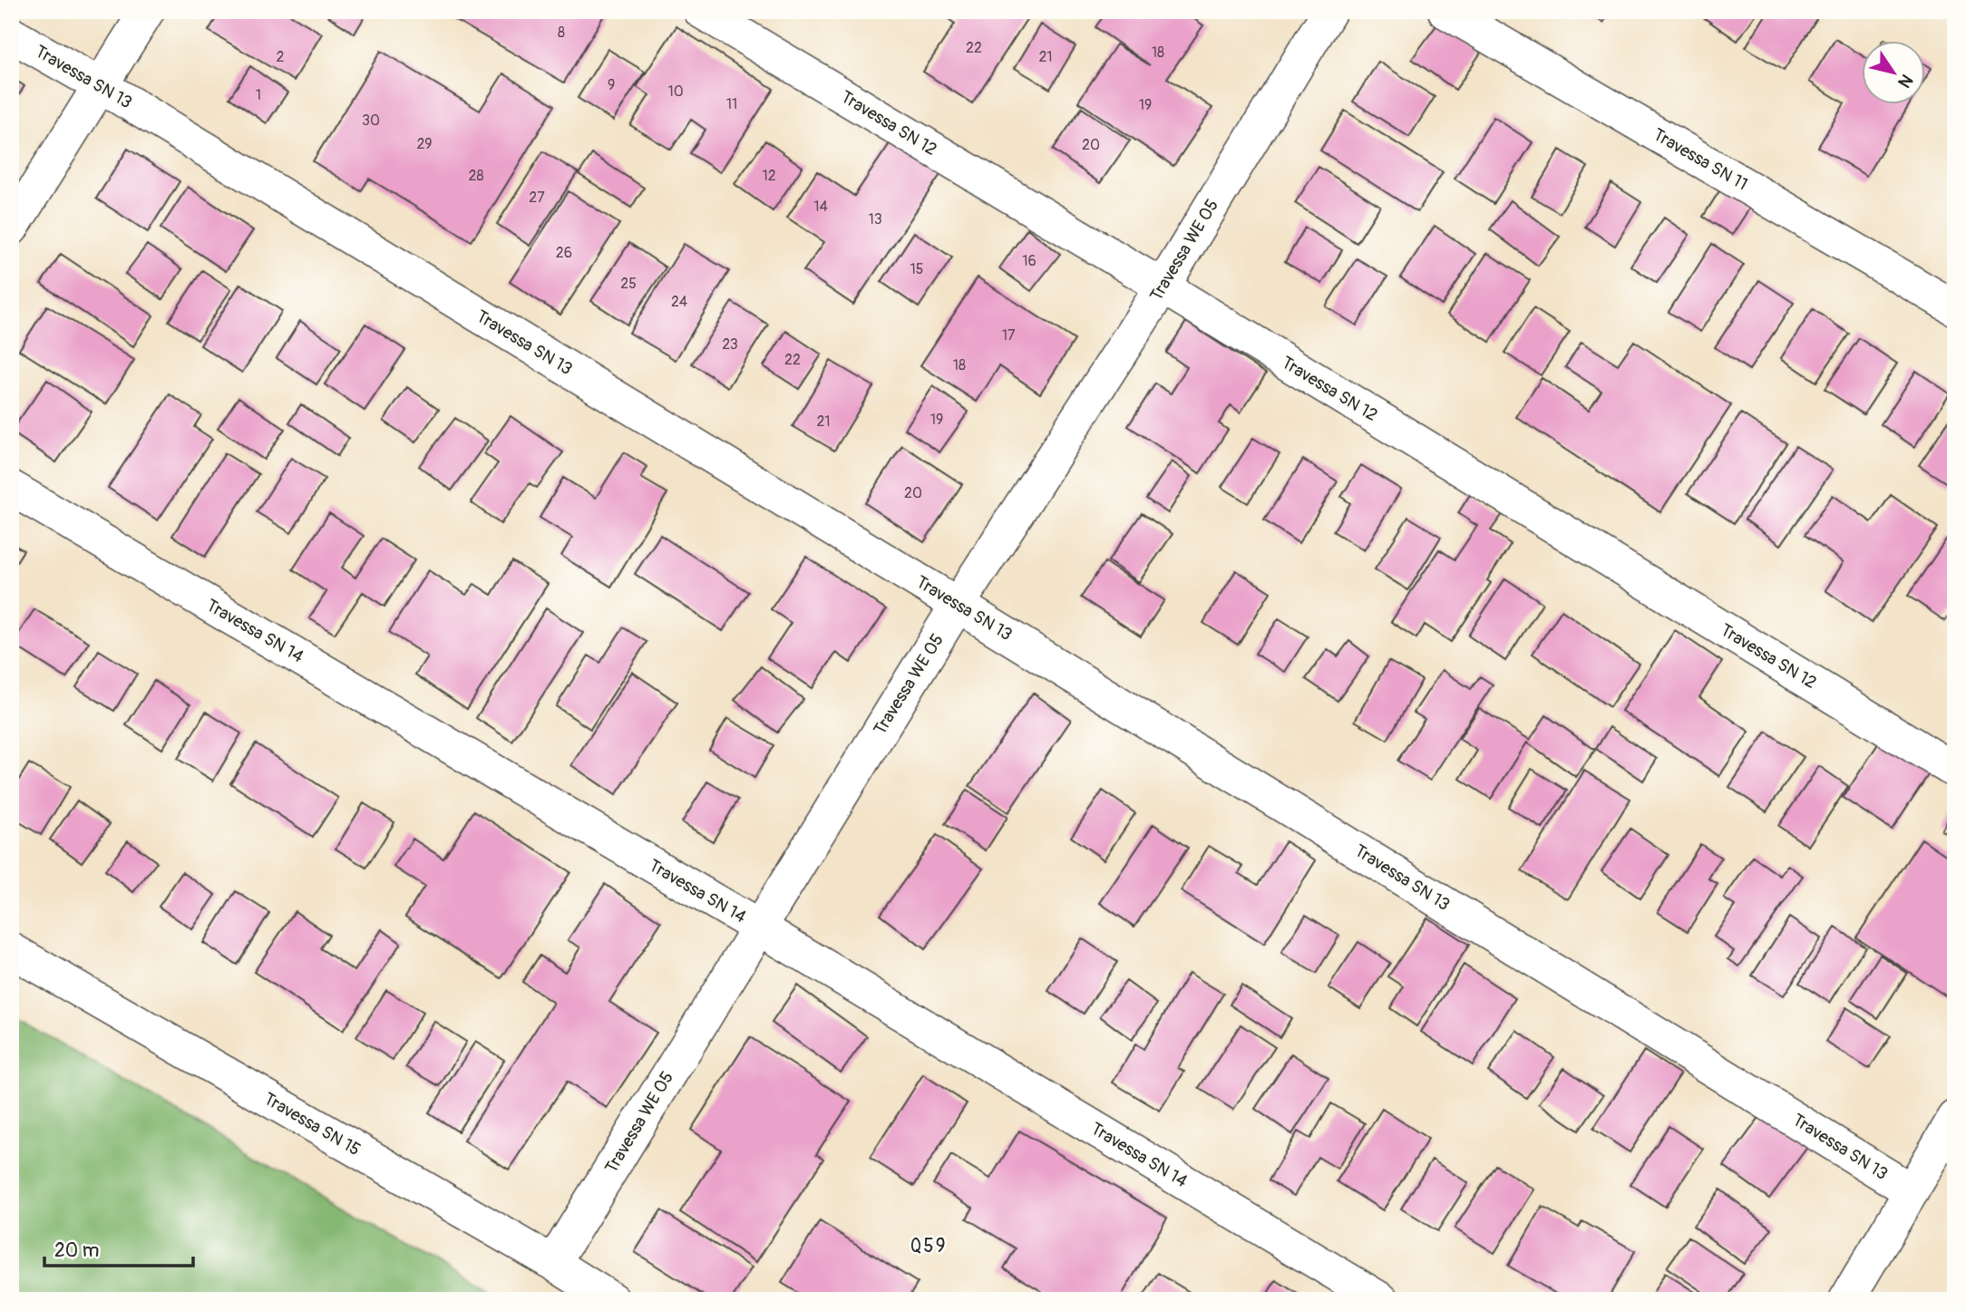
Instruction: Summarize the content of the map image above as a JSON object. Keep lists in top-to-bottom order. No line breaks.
{"streets":{"street":["Travessa SN 13","Travessa SN 12","Travessa SN 11","Travessa WE 05","Travessa SN 14","Travessa SN 15"]},"crossings":[["Travessa SN 13","Travessa WE 05"],["Travessa SN 12","Travessa WE 05"],["Travessa WE 05","Travessa SN 14"],["Travessa WE 05","Travessa SN 15"]],"districts":["Q59"],"house_numbers":["8","22","18","2","21","9","10","1","11","19","30","29","20","28","12","27","14","13","26","16","15","25","24","17","23","22","18","19","21","20"],"scale_bar":"20 m","north":"bottom right"}
